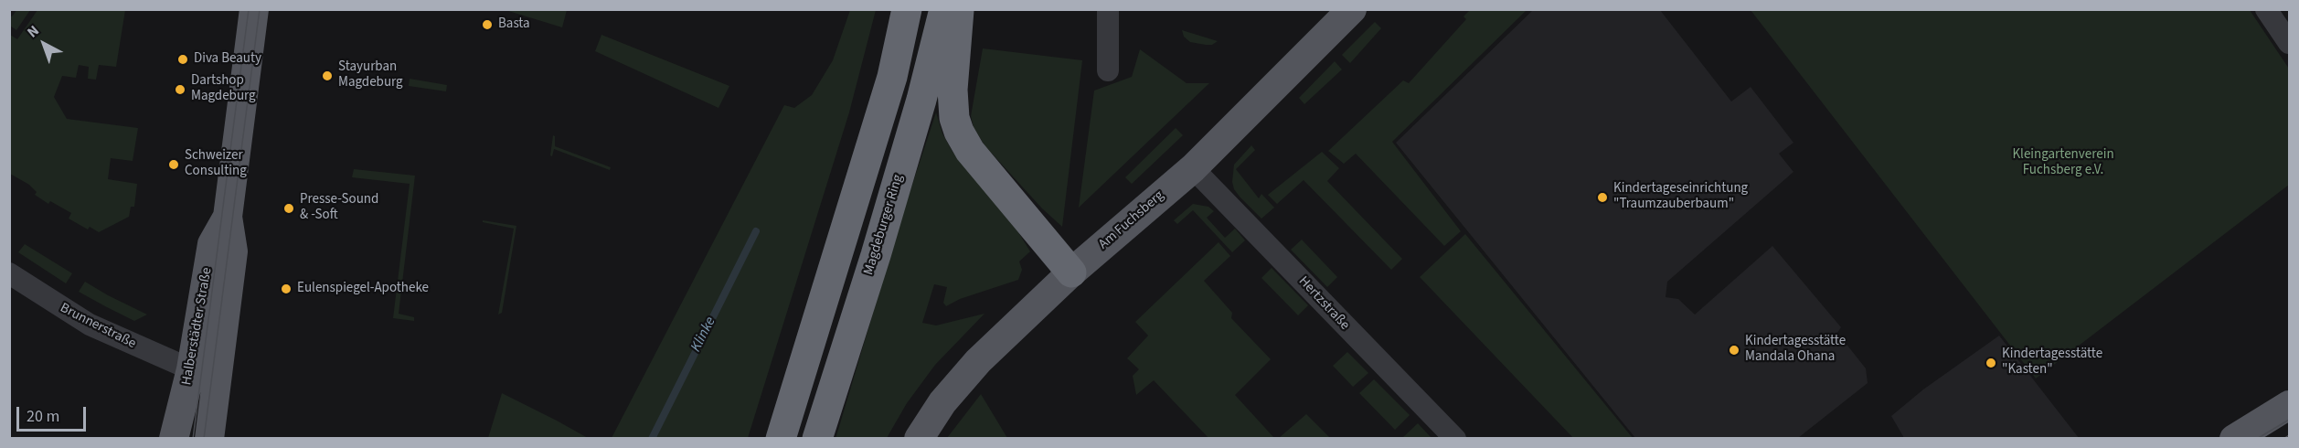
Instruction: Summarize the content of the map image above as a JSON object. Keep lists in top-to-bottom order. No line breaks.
{"streets":{"highway":["Magdeburger Ring"],"main road":["Am Fuchsberg","Halberstädter Straße"],"street":["Hertzstraße","Brunnerstraße"]},"crossings":[["Am Fuchsberg","Hertzstraße"],["Brunnerstraße","Halberstädter Straße"]],"water":["Klinke"],"parks":["Kleingartenverein Fuchsberg e.V."],"places":["Basta","Diva Beauty","Stayurban Magdeburg","Dartshop Magdeburg","Schweizer Consulting","Kindertageseinrichtung \"Traumzauberbaum\"","Presse-Sound & -Soft","Eulenspiegel-Apotheke","Kindertagesstätte Mandala Ohana","Kindertagesstätte \"Kasten\""],"scale_bar":"20 m","north":"top left"}
